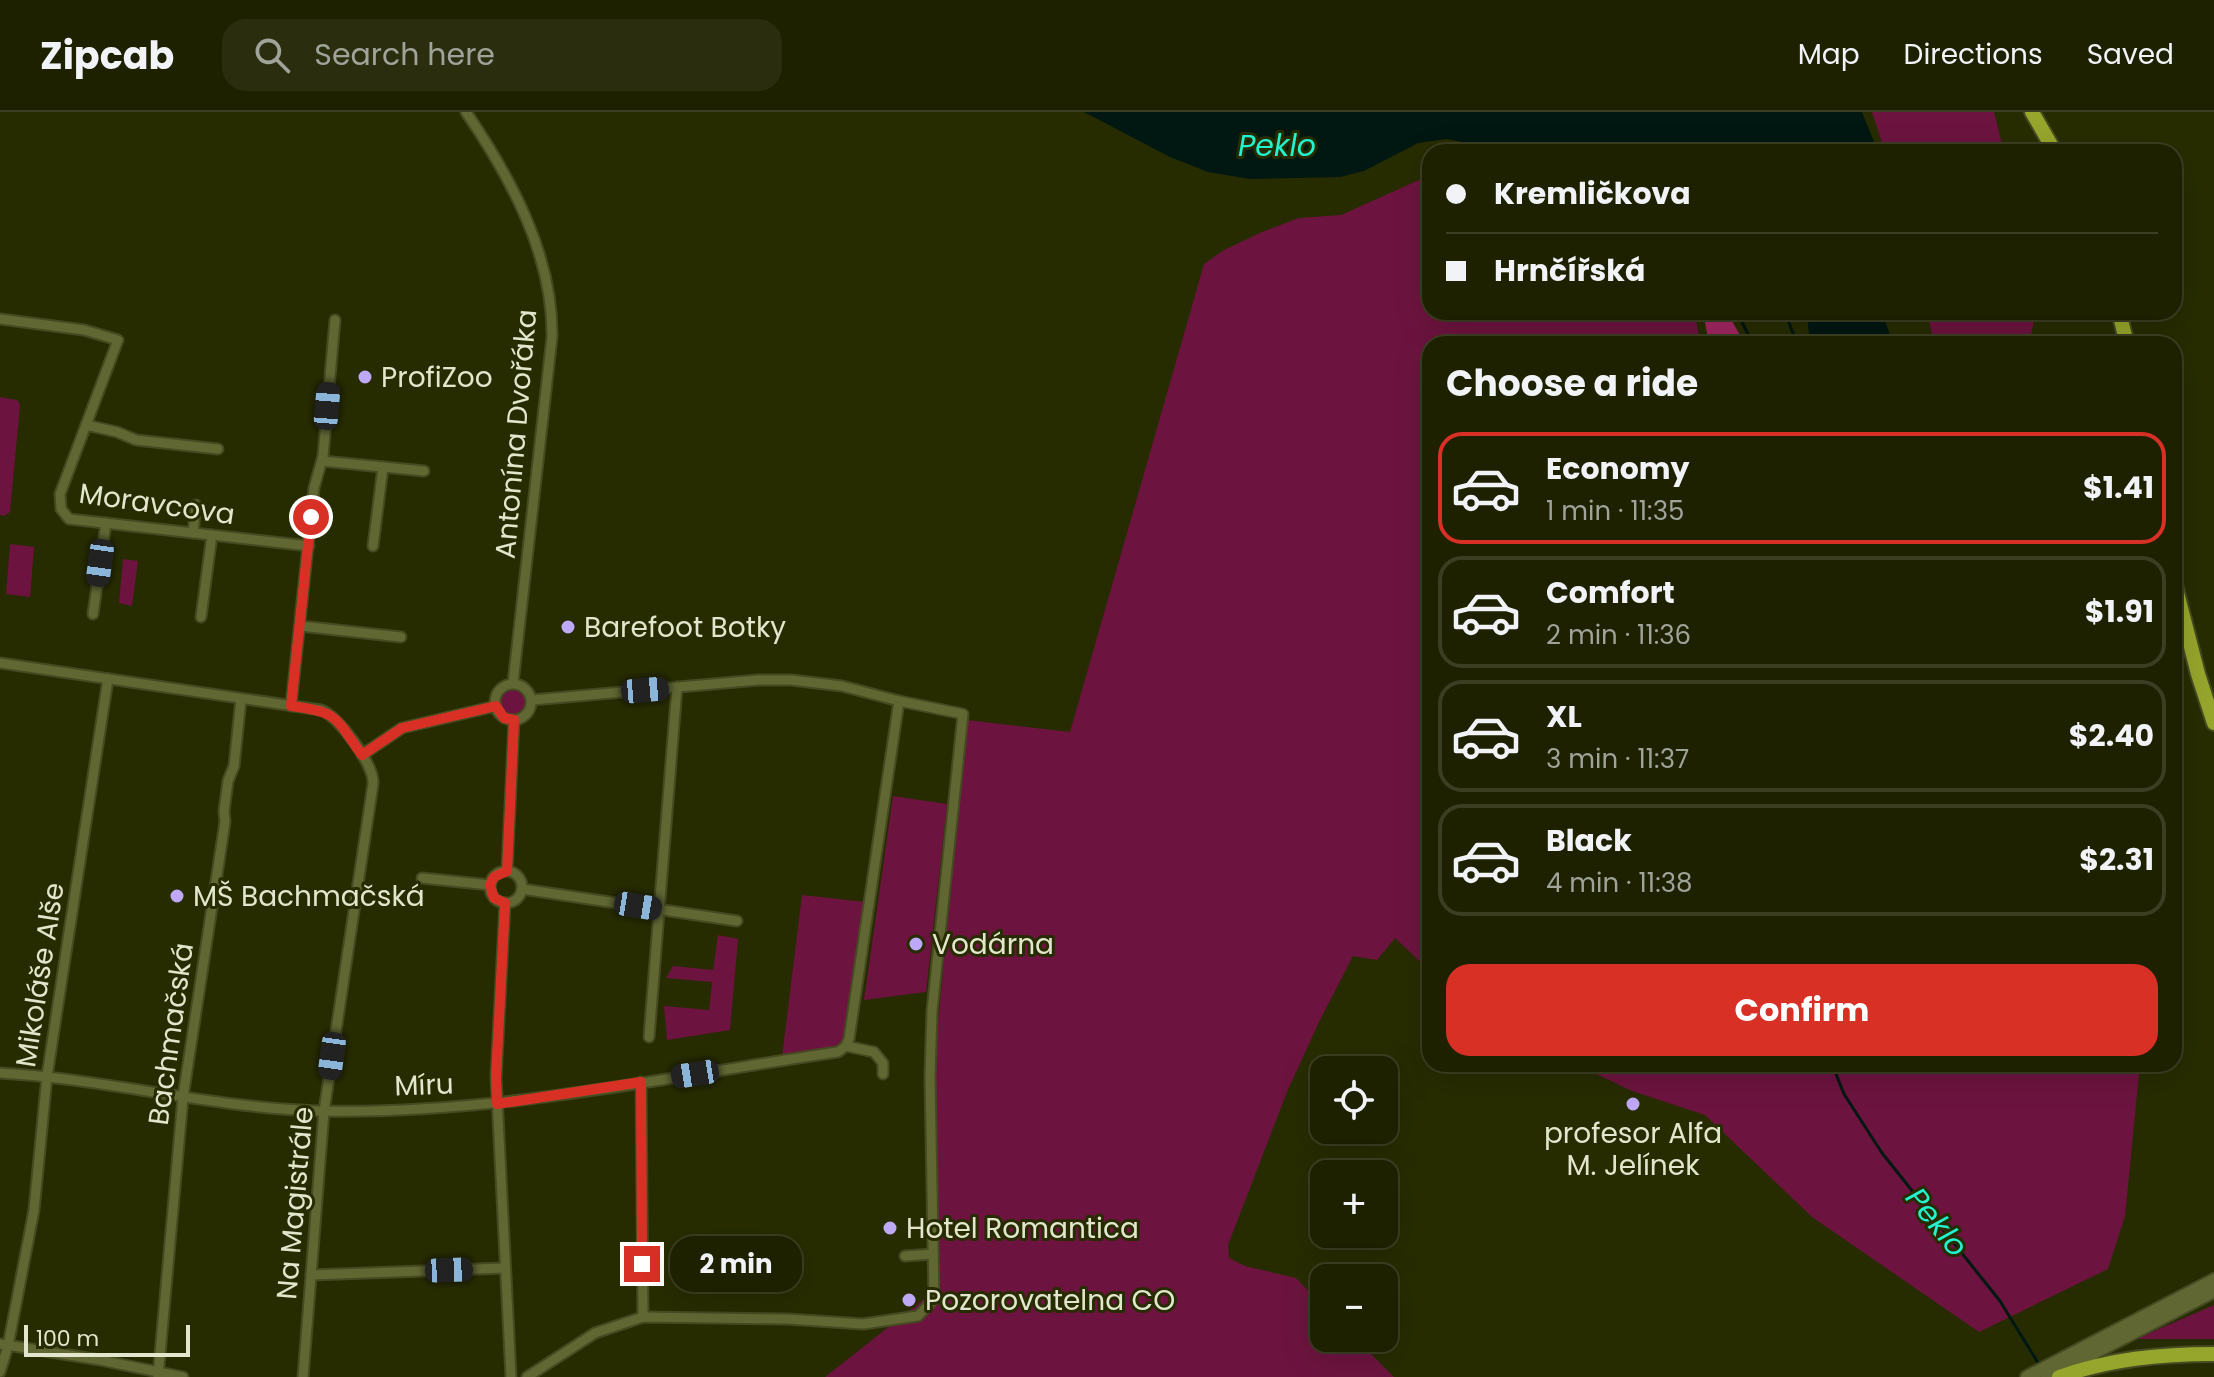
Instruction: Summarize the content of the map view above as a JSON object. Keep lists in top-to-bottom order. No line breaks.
{"streets":{"street":["Antonína Dvořáka","Moravcova","Mikoláše Alše","Bachmačská","Míru","Na Magistrále"]},"crossings":[["Mikoláše Alše","Míru"],["Mikoláše Alše","Na Magistrále"],["Bachmačská","Míru"],["Bachmačská","Na Magistrále"],["Míru","Na Magistrále"]],"water":["Peklo"],"places":["ProfiZoo","Barefoot Botky","MŠ Bachmačská","Vodárna","profesor Alfa M. Jelínek","Hotel Romantica","Pozorovatelna CO"],"scale_bar":"100 m","page":{"header":"Zipcab","search":"Search here","nav":["Map","Directions","Saved"],"banner":["Kremličkova","Hrnčířská"],"heading":"Choose a ride","list":[{"name":"Economy","note":"1 min · 11:35","value":"$1.41"},{"name":"Comfort","note":"2 min · 11:36","value":"$1.91"},{"name":"XL","note":"3 min · 11:37","value":"$2.40"},{"name":"Black","note":"4 min · 11:38","value":"$2.31"}],"buttons":"Confirm","map_buttons":["+","−"],"bubble":"2 min","scale":"100 m"}}
